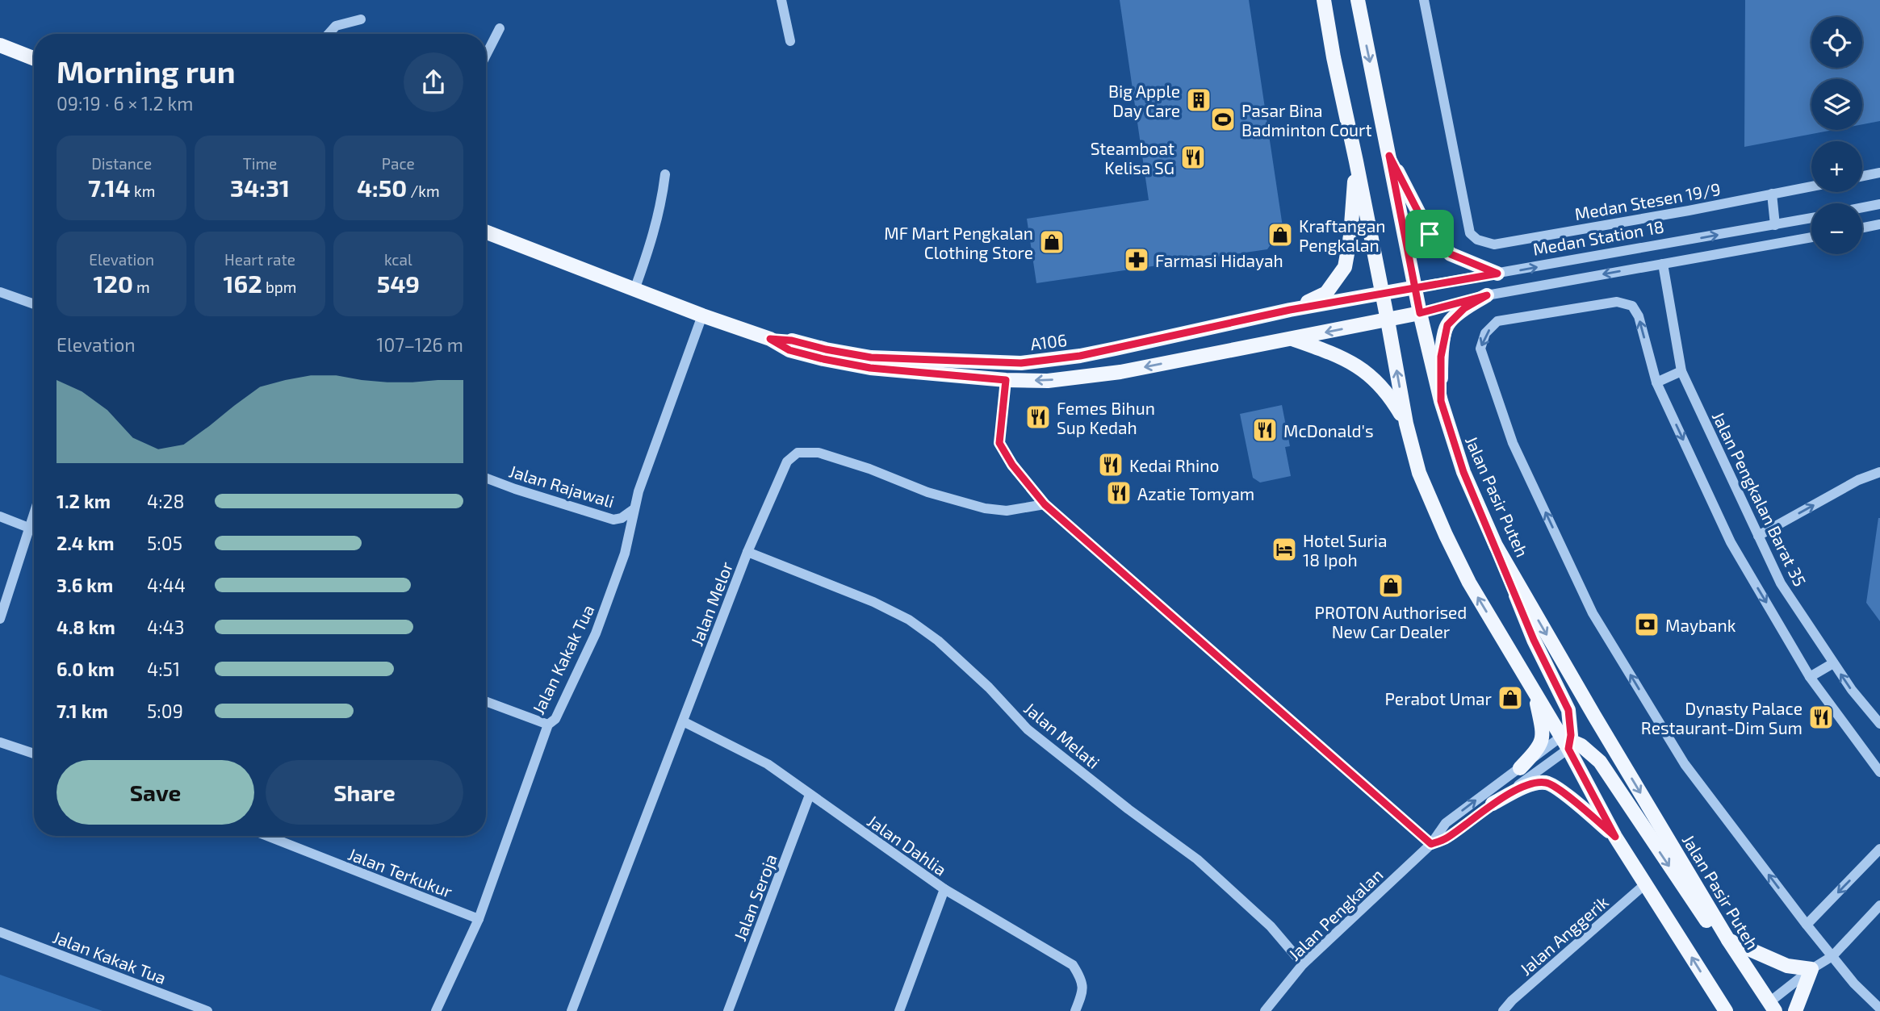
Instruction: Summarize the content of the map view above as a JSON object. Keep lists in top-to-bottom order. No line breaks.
{"streets":{"main road":["Medan Station 18","A106","Jalan Pasir Puteh"],"street":["Medan Stesen 19/9","Jalan Rajawali","Jalan Pengkalan Barat 35","Jalan Melor","Jalan Kakak Tua","Jalan Melati","Jalan Dahlia","Jalan Terkukur","Jalan Seroja","Jalan Pengkalan","Jalan Anggerik"]},"crossings":[["Medan Station 18","A106"],["Medan Station 18","Jalan Pasir Puteh"],["Jalan Rajawali","Jalan Kakak Tua"],["Jalan Melor","Jalan Melati"],["Jalan Melor","Jalan Dahlia"],["Jalan Kakak Tua","Jalan Terkukur"],["Jalan Melati","Jalan Pengkalan"],["Jalan Dahlia","Jalan Seroja"]],"places":{"building":["Big Apple Day Care"],"sports":["Pasar Bina Badminton Court"],"restaurant":["Steamboat Kelisa SG","Femes Bihun Sup Kedah","McDonald's","Kedai Rhino","Azatie Tomyam","Dynasty Palace Restaurant-Dim Sum"],"shop":["Kraftangan Pengkalan","MF Mart Pengkalan Clothing Store","PROTON Authorised New Car Dealer","Perabot Umar"],"pharmacy":["Farmasi Hidayah"],"hotel":["Hotel Suria 18 Ipoh"],"bank":["Maybank"]},"page":{"map_buttons":["+","−"],"heading":["Morning run","09:19 · 6 × 1.2 km"],"stats":[["Distance","7.14 km"],["Time","34:31"],["Pace","4:50 /km"],["Elevation","120 m"],["Heart rate","162 bpm"],["kcal","549"]],"chart":["Elevation","107–126 m"],"list":[{"name":"1.2 km","note":"4:28"},{"name":"2.4 km","note":"5:05"},{"name":"3.6 km","note":"4:44"},{"name":"4.8 km","note":"4:43"},{"name":"6.0 km","note":"4:51"},{"name":"7.1 km","note":"5:09"}],"buttons":["Save","Share"]}}
